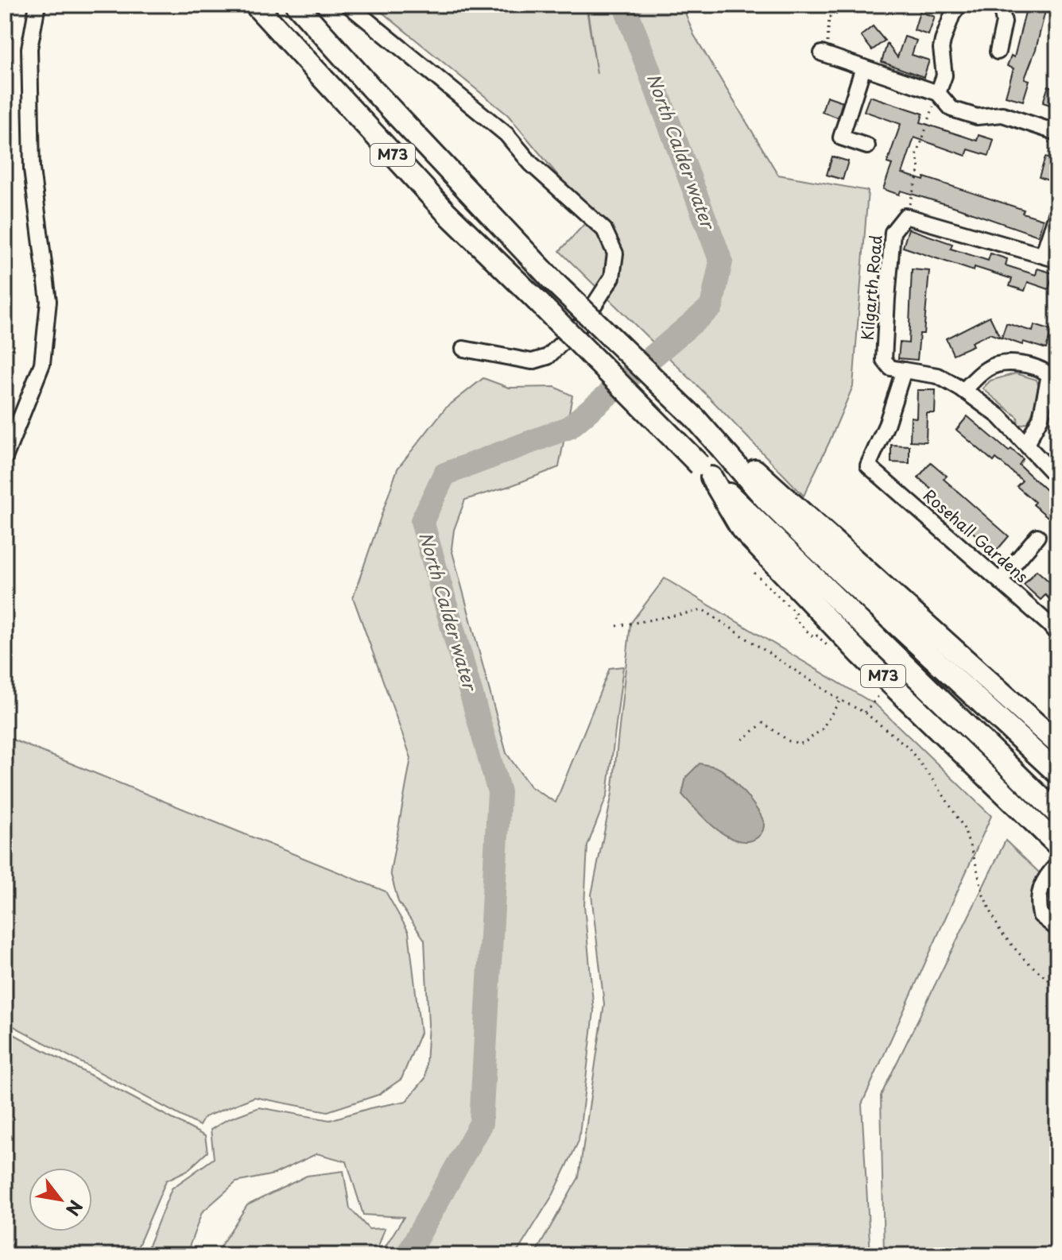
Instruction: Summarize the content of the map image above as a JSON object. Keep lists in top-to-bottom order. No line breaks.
{"streets":{"highway":["M73"],"street":["Kilgarth Road","Rosehall Gardens"]},"crossings":[["Kilgarth Road","Rosehall Gardens"]],"water":["North Calder water"],"north":"bottom right"}
